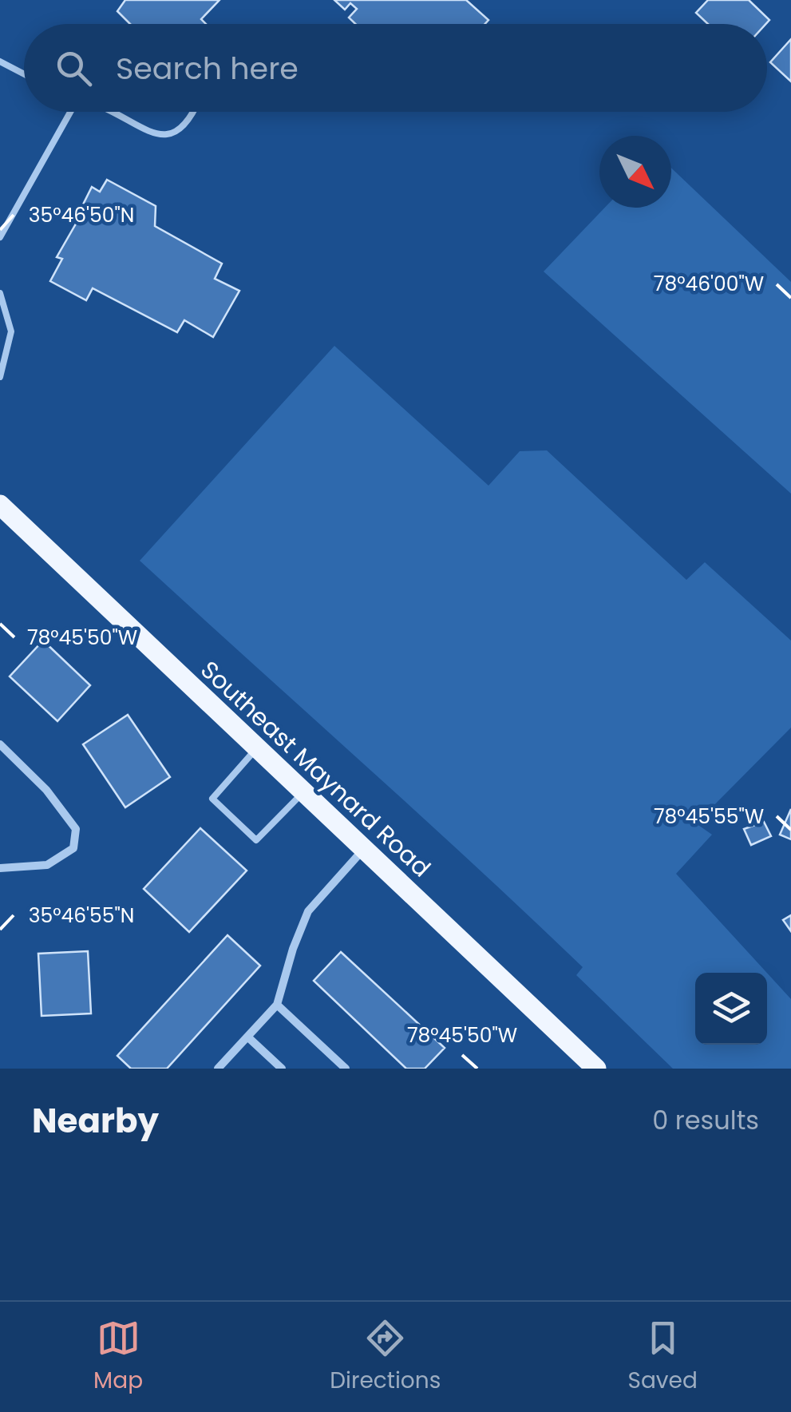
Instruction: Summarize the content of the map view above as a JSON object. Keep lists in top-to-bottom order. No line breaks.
{"streets":{"main road":["Southeast Maynard Road"]},"north":"bottom right","page":{"search":"Search here","heading":["Nearby","0 results"],"nav":["Map","Directions","Saved"]},"coordinates":["35°46'50\"N","78°46'00\"W","78°45'50\"W","78°45'55\"W","35°46'55\"N"]}
